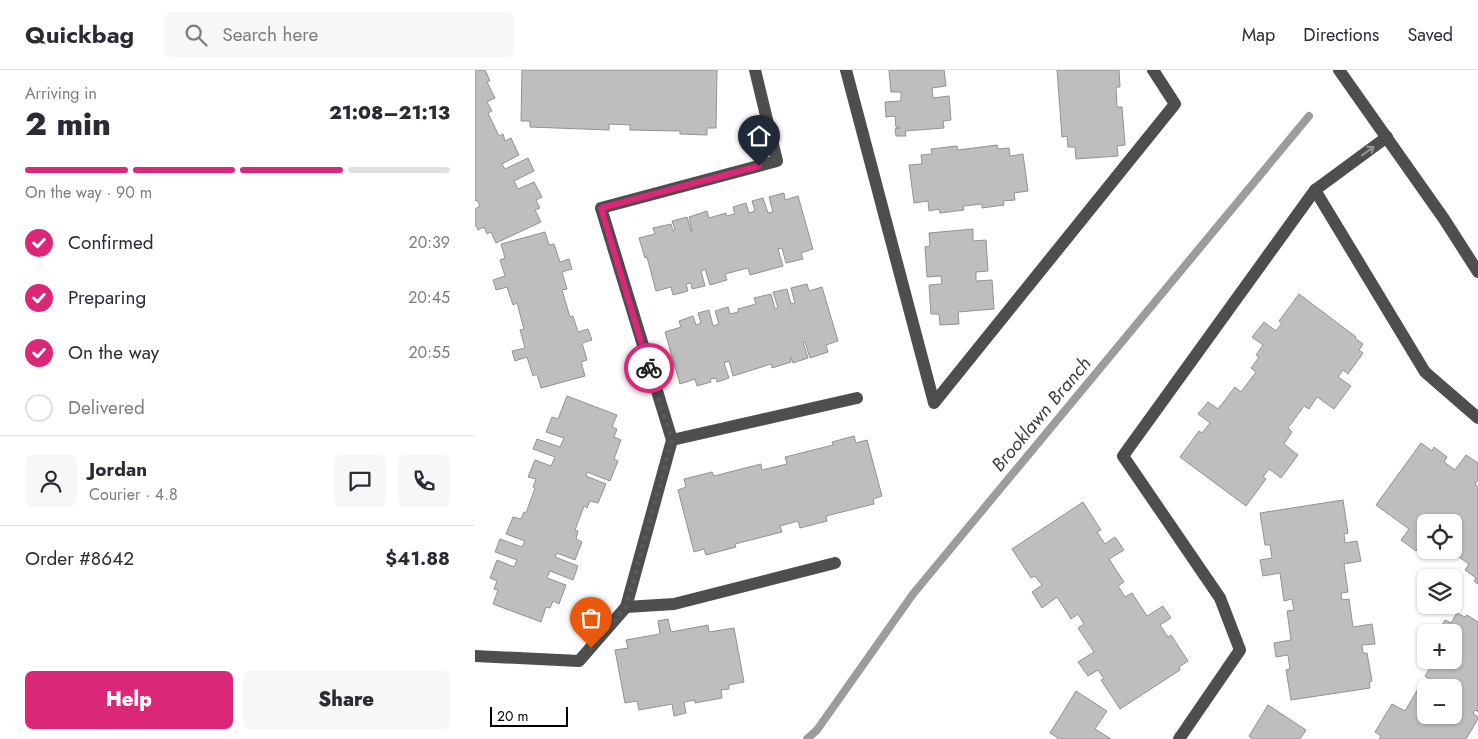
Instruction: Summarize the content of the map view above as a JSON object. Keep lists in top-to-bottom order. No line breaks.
{"water":["Brooklawn Branch"],"scale_bar":"20 m","page":{"header":"Quickbag","search":"Search here","nav":["Map","Directions","Saved"],"heading":["2 min","Arriving in","21:08–21:13"],"panel":["Jordan","Courier · 4.8","Order #8642","$41.88"],"bar":"On the way · 90 m","list":[["Confirmed","20:39"],["Preparing","20:45"],["On the way","20:55"],"Delivered"],"map_buttons":["+","−"],"buttons":["Help","Share"],"scale":"20 m"}}
